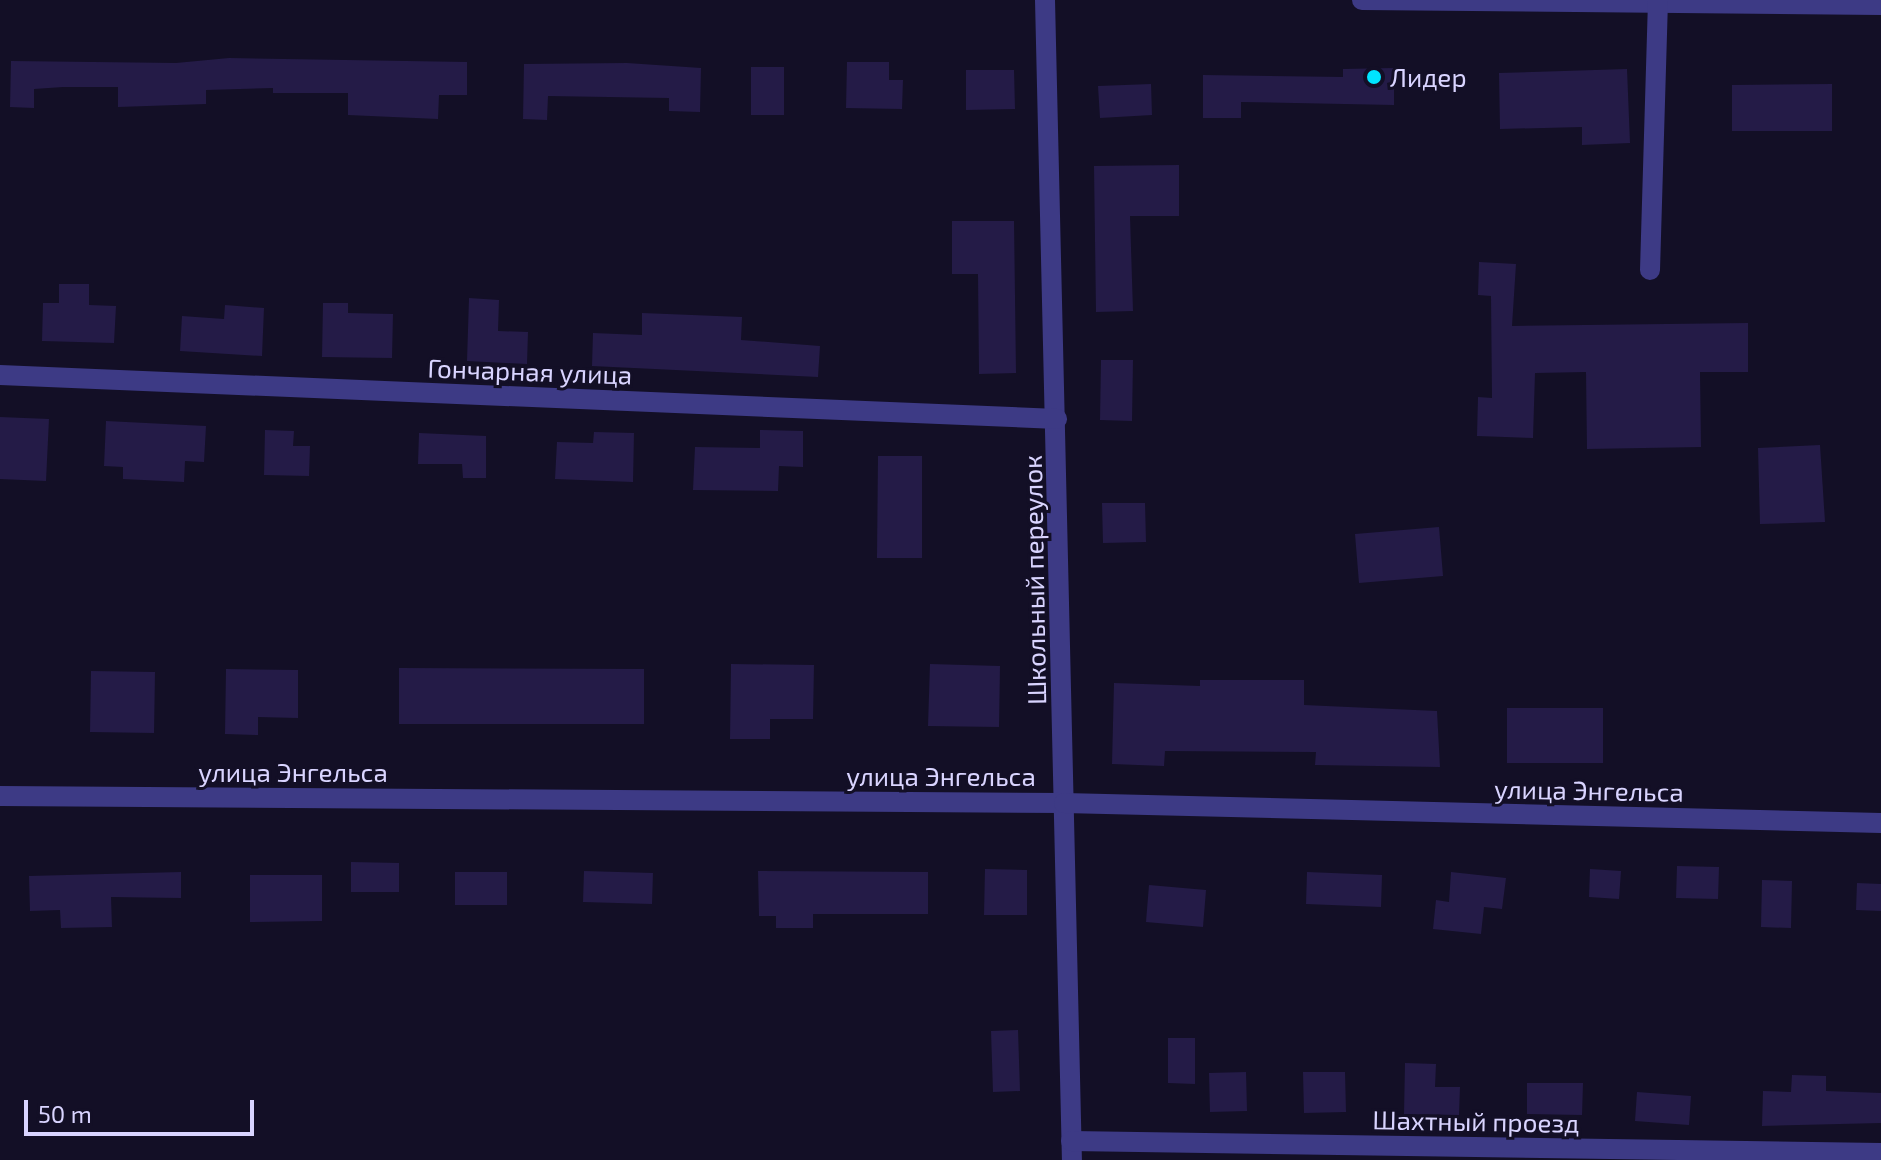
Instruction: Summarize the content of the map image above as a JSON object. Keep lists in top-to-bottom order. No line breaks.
{"streets":{"street":["Гончарная улица","Школьный переулок","улица Энгельса","Шахтный проезд"]},"crossings":[["Гончарная улица","Школьный переулок"],["Школьный переулок","улица Энгельса"],["Школьный переулок","Шахтный проезд"]],"places":["Лидер"],"scale_bar":"50 m"}
